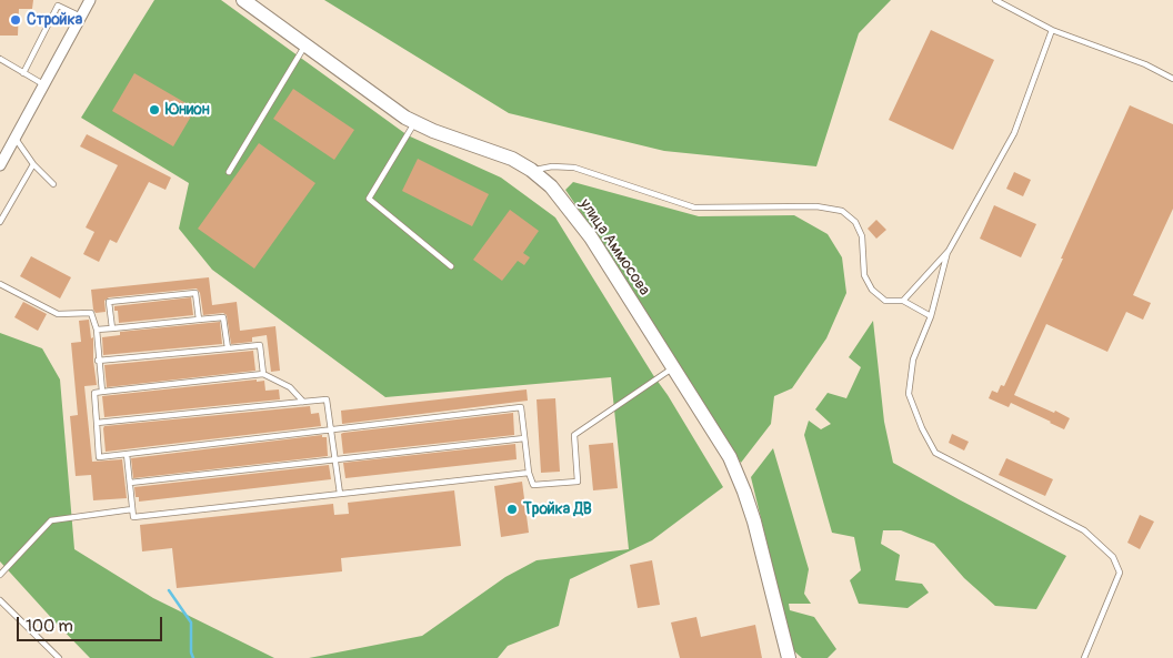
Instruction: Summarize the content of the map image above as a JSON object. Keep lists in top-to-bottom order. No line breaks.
{"streets":{"street":["улица Аммосова"]},"places":["Стройка","Юнион","Тройка ДВ"],"scale_bar":"100 m"}
